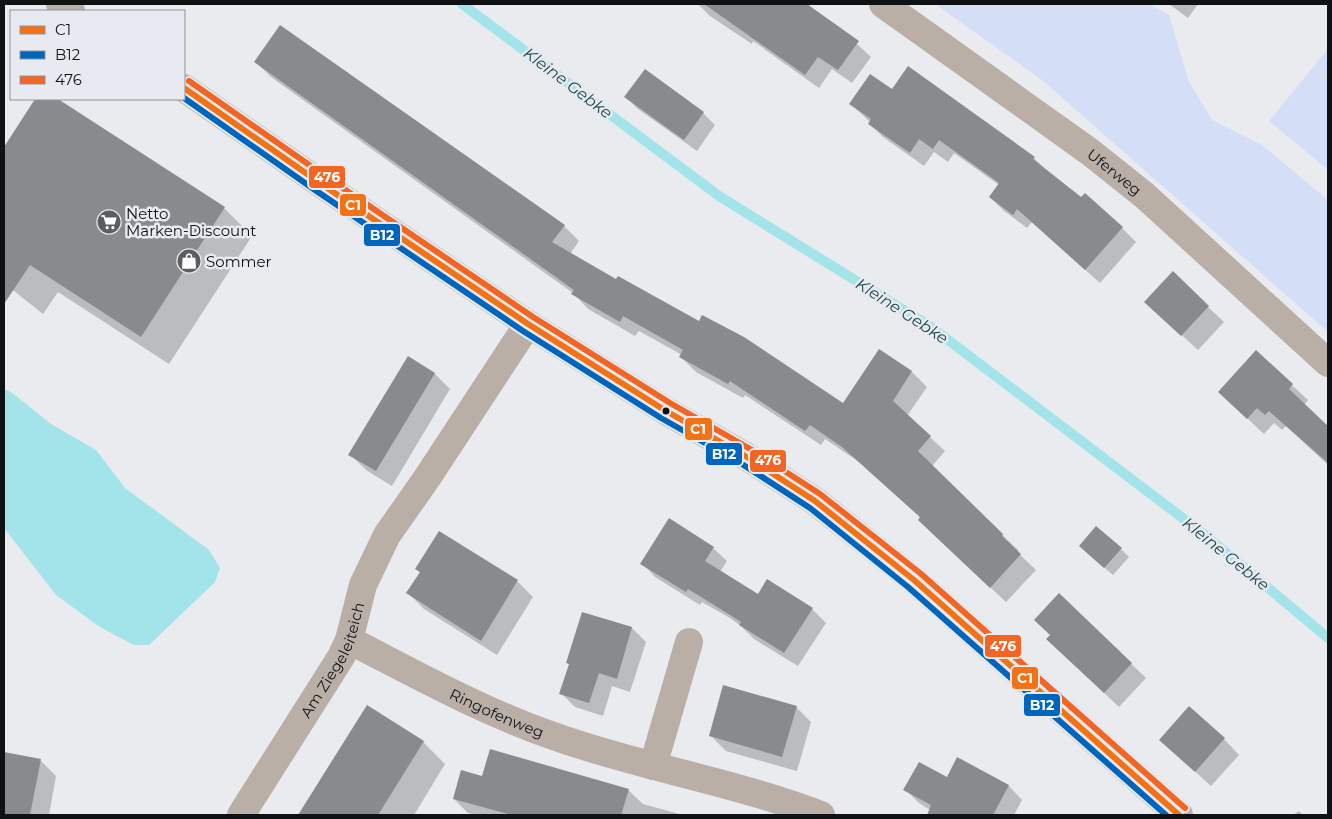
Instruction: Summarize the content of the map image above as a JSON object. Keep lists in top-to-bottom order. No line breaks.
{"streets":{"street":["Uferweg","Am Ziegeleiteich","Ringofenweg"]},"crossings":[["Am Ziegeleiteich","Ringofenweg"]],"water":["Kleine Gebke"],"places":{"supermarket":["Netto Marken-Discount"],"shop":["Sommer"]},"lines":["transit line 476","transit line C1","transit line B12"],"legend":["C1","B12","476"]}
